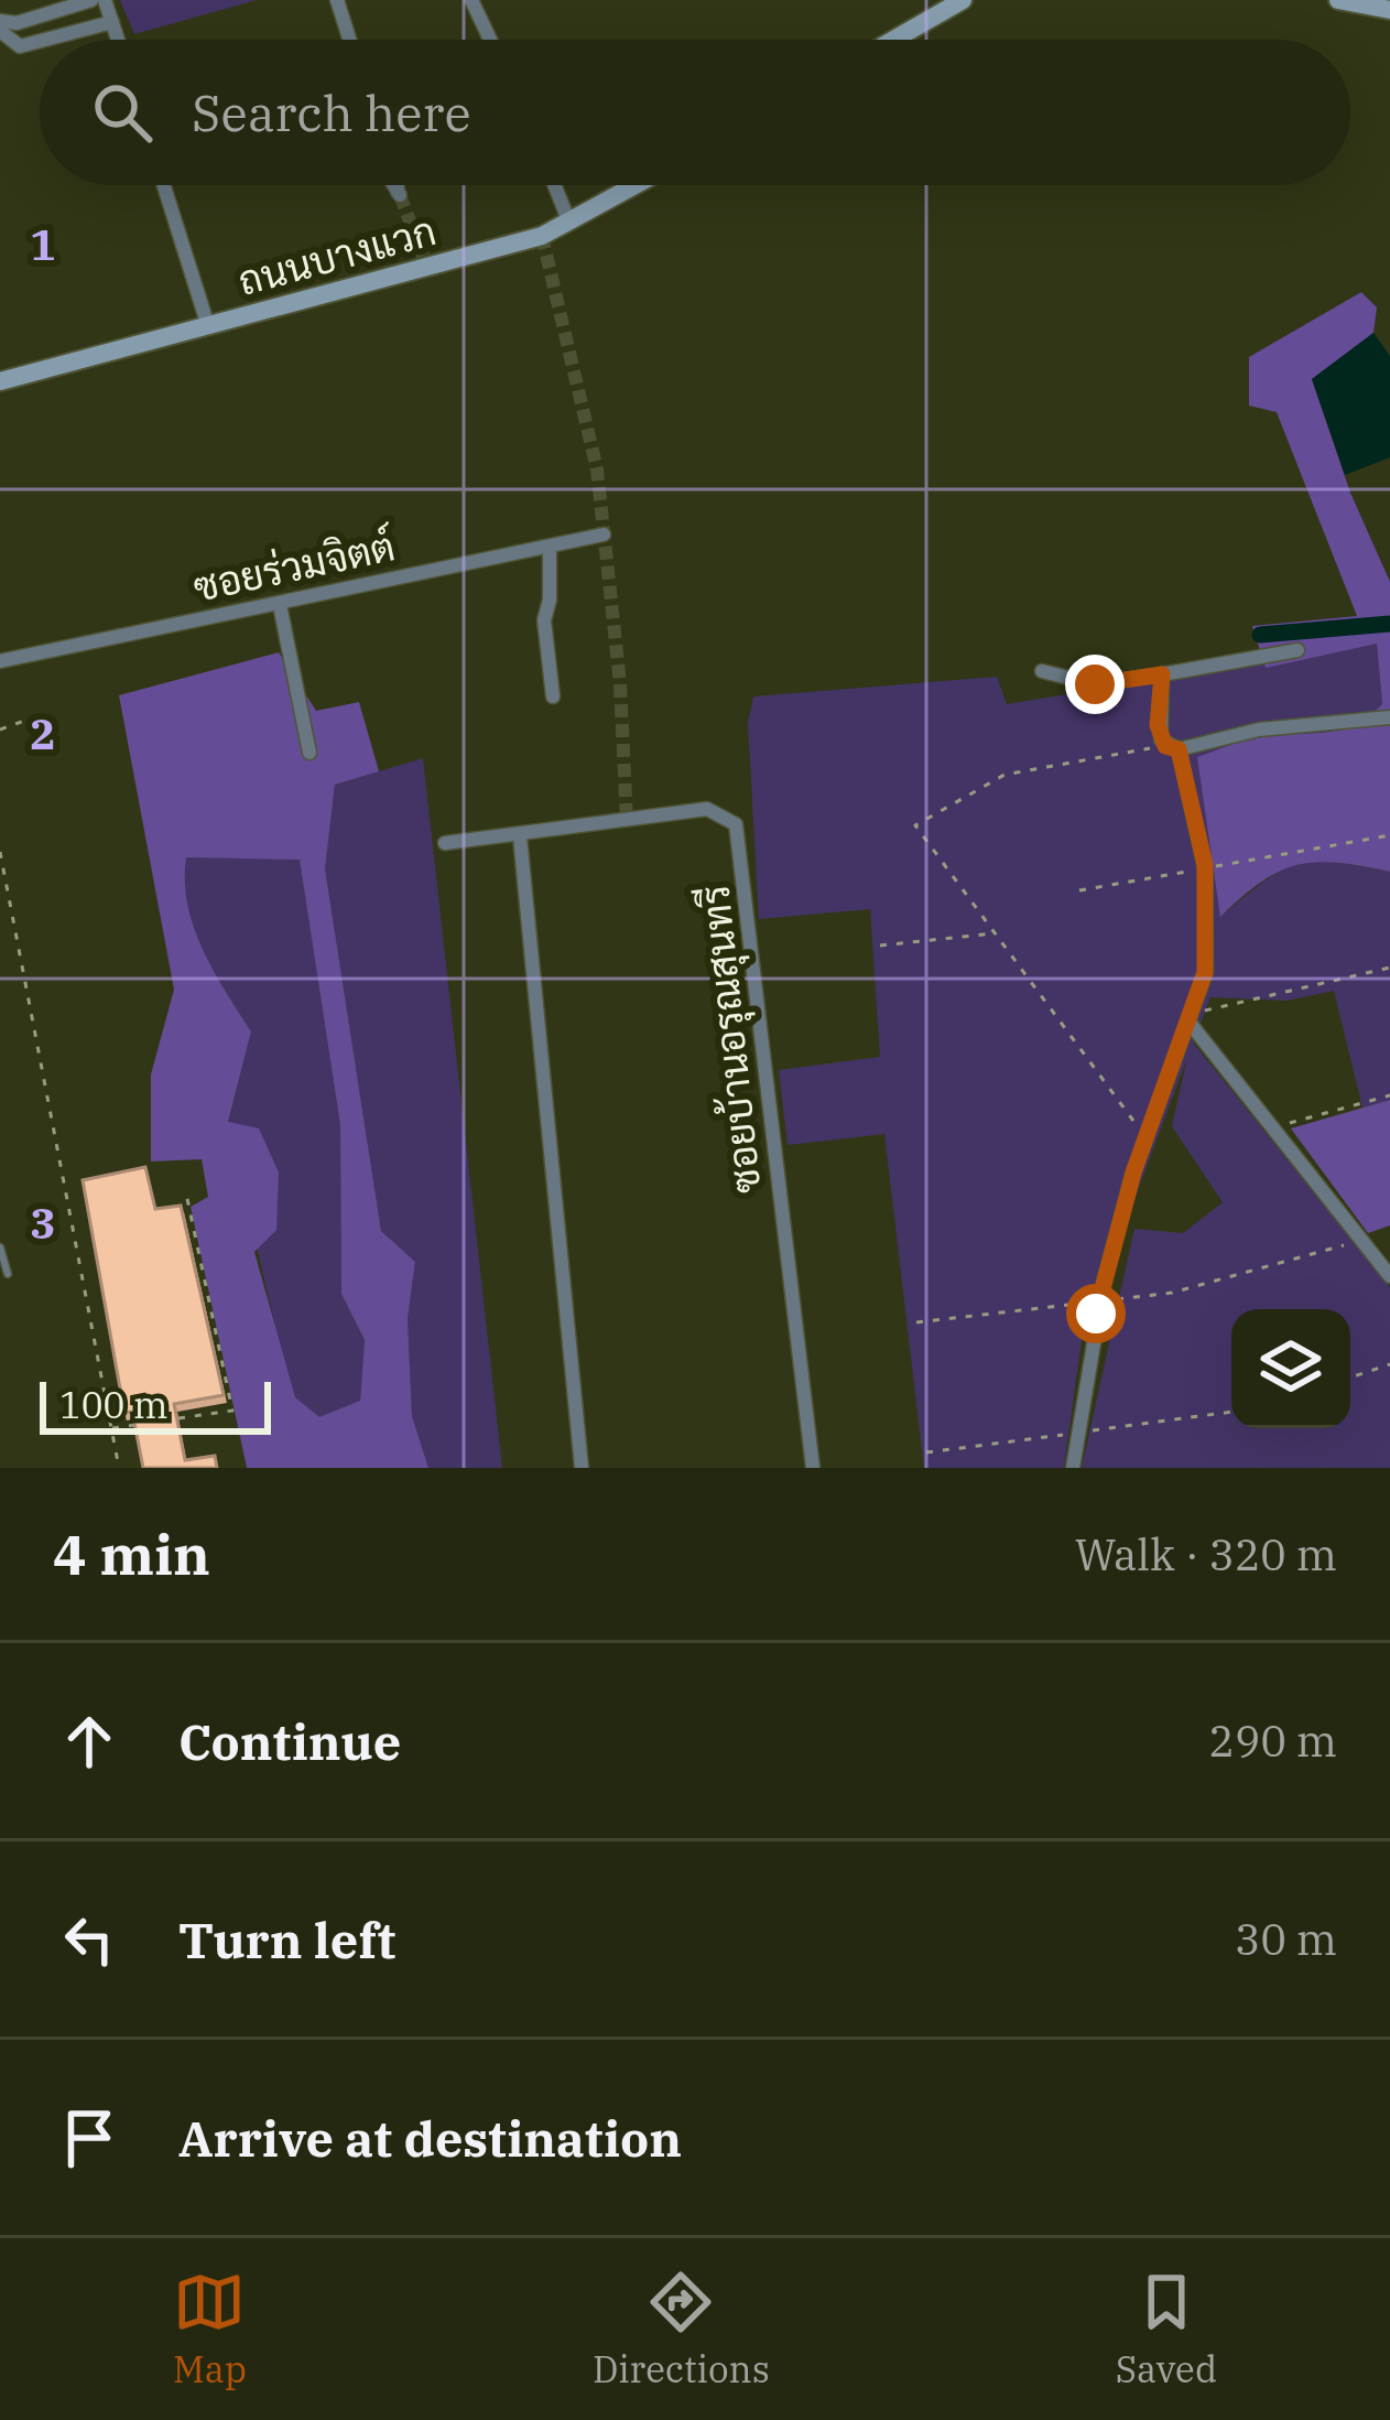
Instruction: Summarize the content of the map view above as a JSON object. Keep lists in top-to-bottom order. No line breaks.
{"streets":{"main road":["ถนนบางแวก"],"street":["ซอยร่วมจิตต์","ซอยบ้านอรุณสุนทรี"]},"scale_bar":"100 m","page":{"search":"Search here","scale":"100 m","heading":["4 min","Walk · 320 m"],"list":[["Continue","290 m"],["Turn left","30 m"],"Arrive at destination"],"nav":["Map","Directions","Saved"]},"grid":{"rows":["1","2","3"]}}
